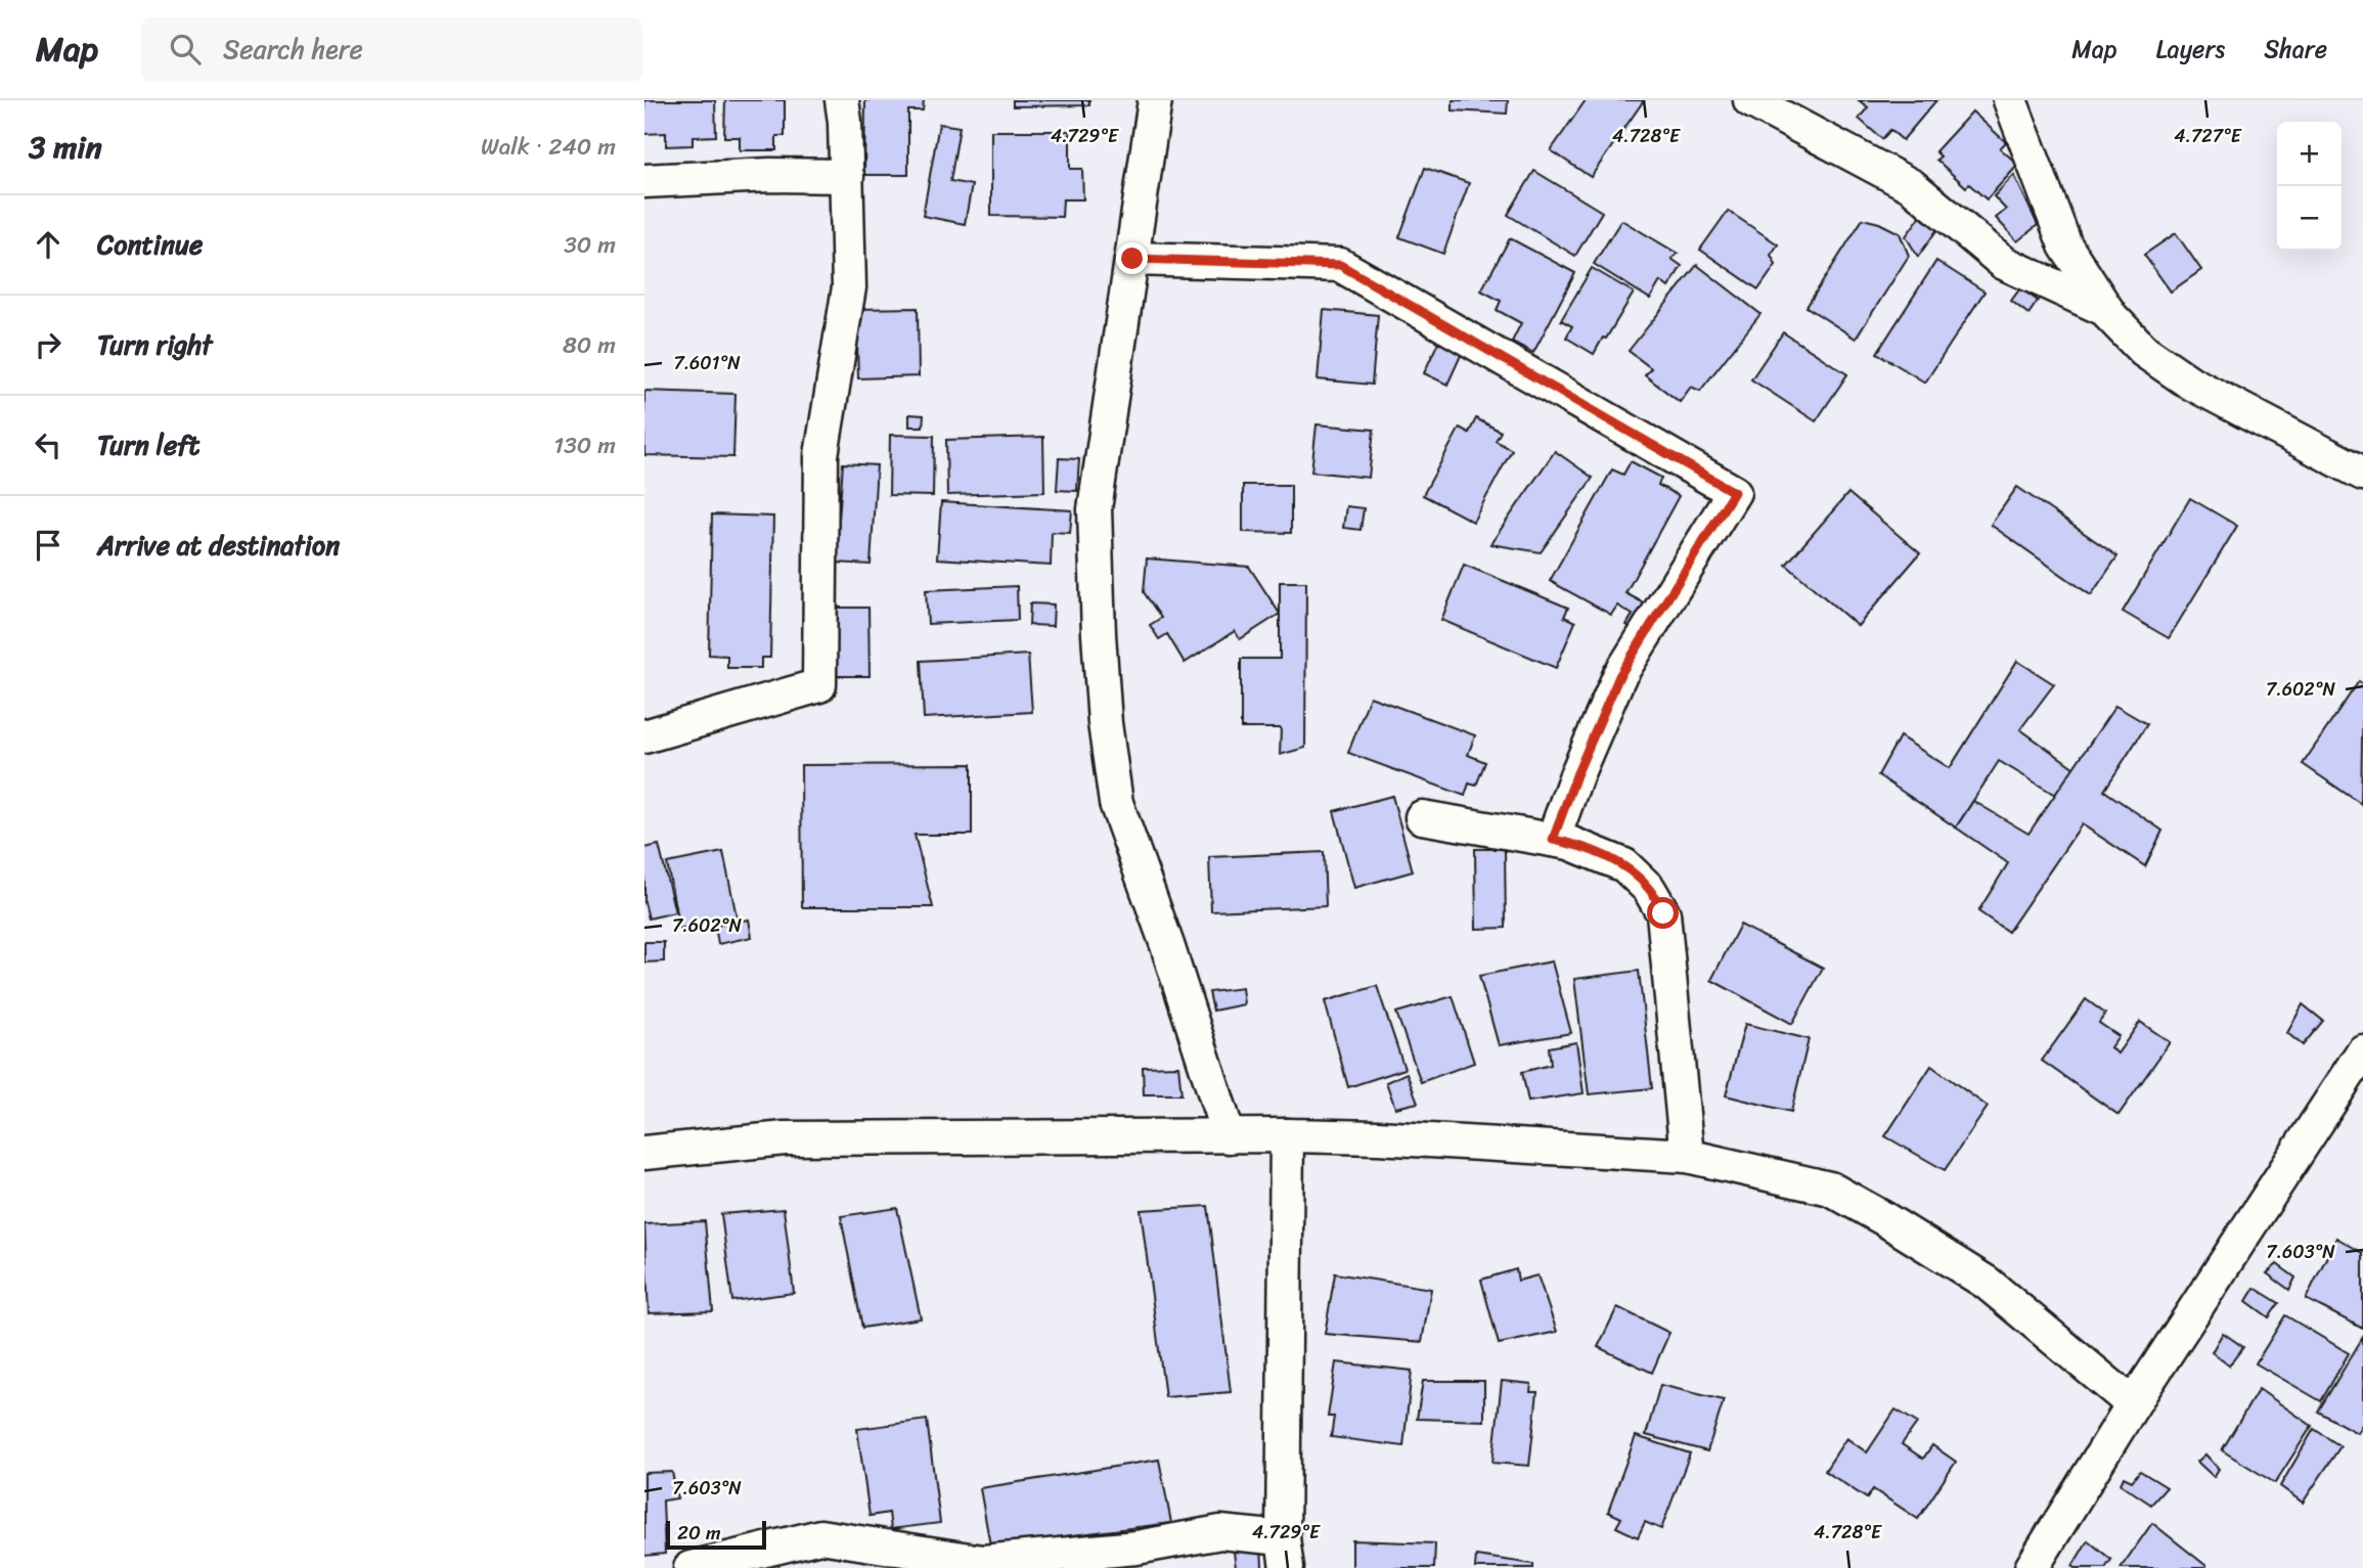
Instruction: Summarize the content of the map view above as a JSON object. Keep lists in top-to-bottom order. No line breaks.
{"scale_bar":"20 m","page":{"header":"Map","search":"Search here","nav":["Map","Layers","Share"],"heading":["3 min","Walk · 240 m"],"map_buttons":["+","−"],"list":[["Continue","30 m"],["Turn right","80 m"],["Turn left","130 m"],"Arrive at destination"],"scale":"20 m"},"coordinates":["4.729°E","4.728°E","4.727°E","7.601°N","7.602°N","7.603°N"]}
